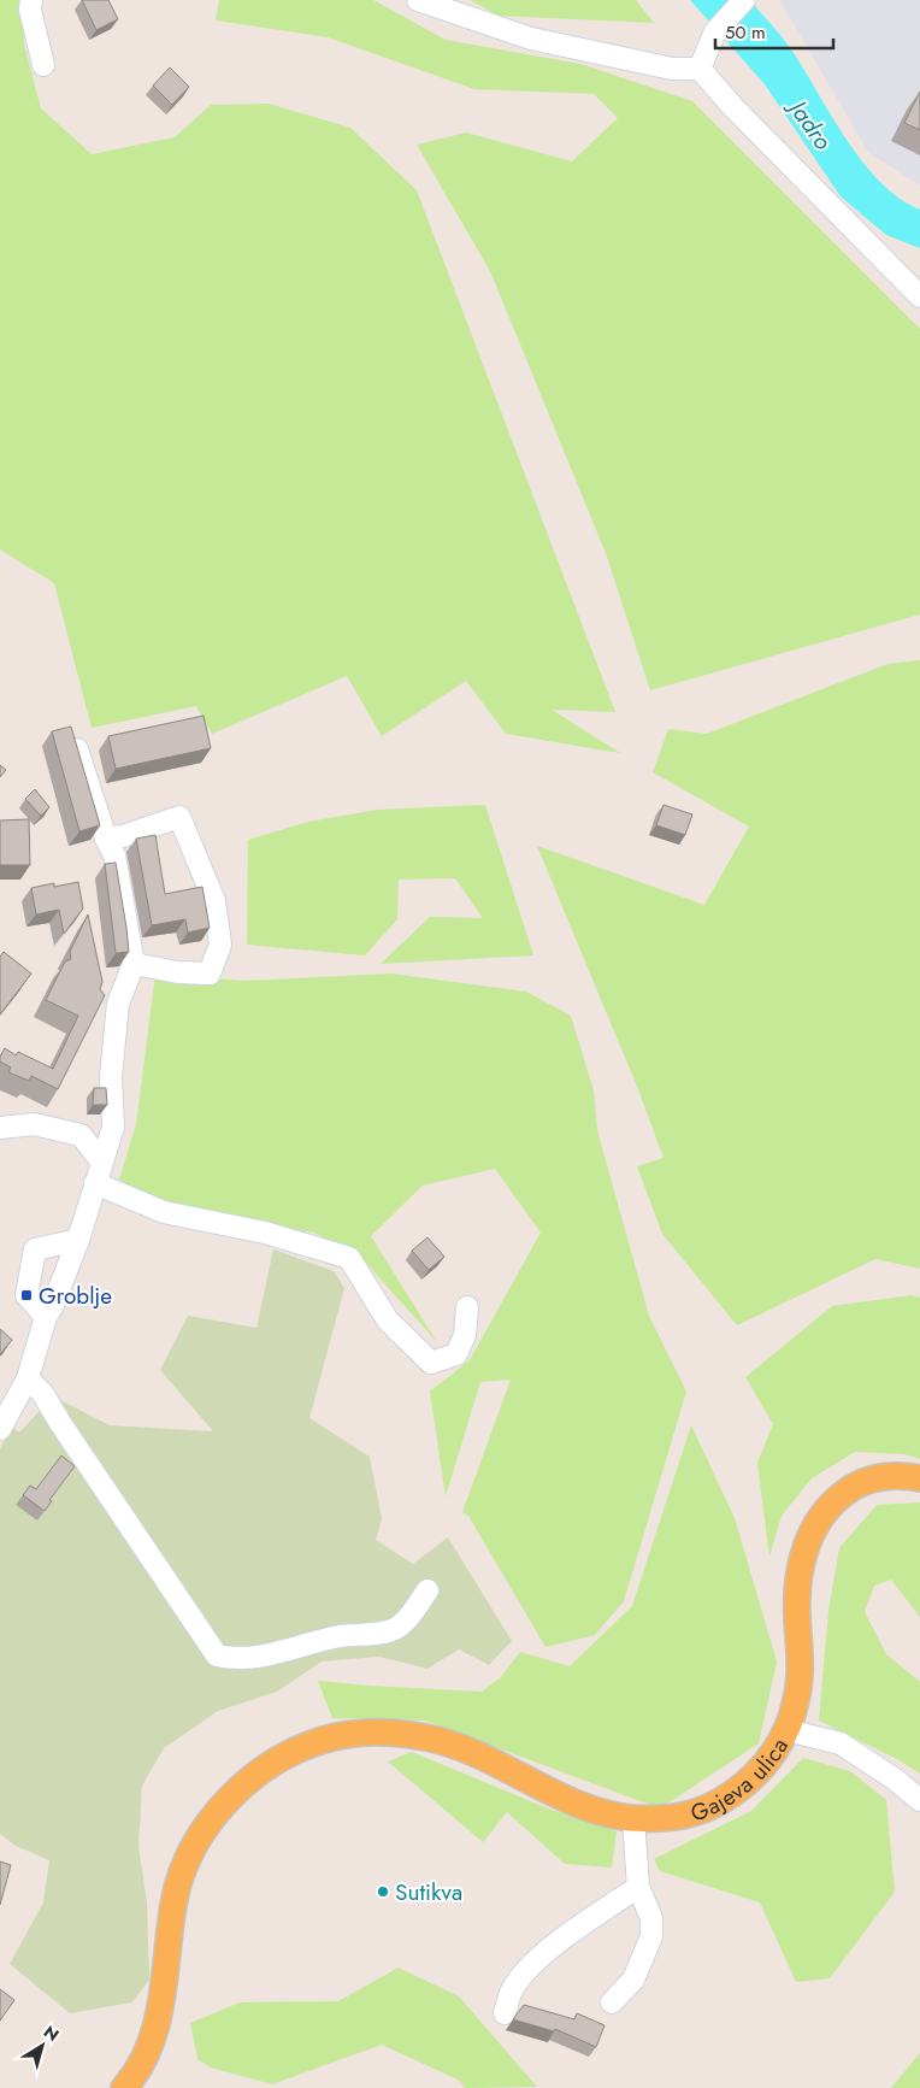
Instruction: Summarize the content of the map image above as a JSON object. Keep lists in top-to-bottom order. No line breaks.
{"streets":{"main road":["Gajeva ulica"]},"water":["Jadro"],"places":{"transit":["Groblje"],"other":["Sutikva"]},"scale_bar":"50 m","north":"top right"}
